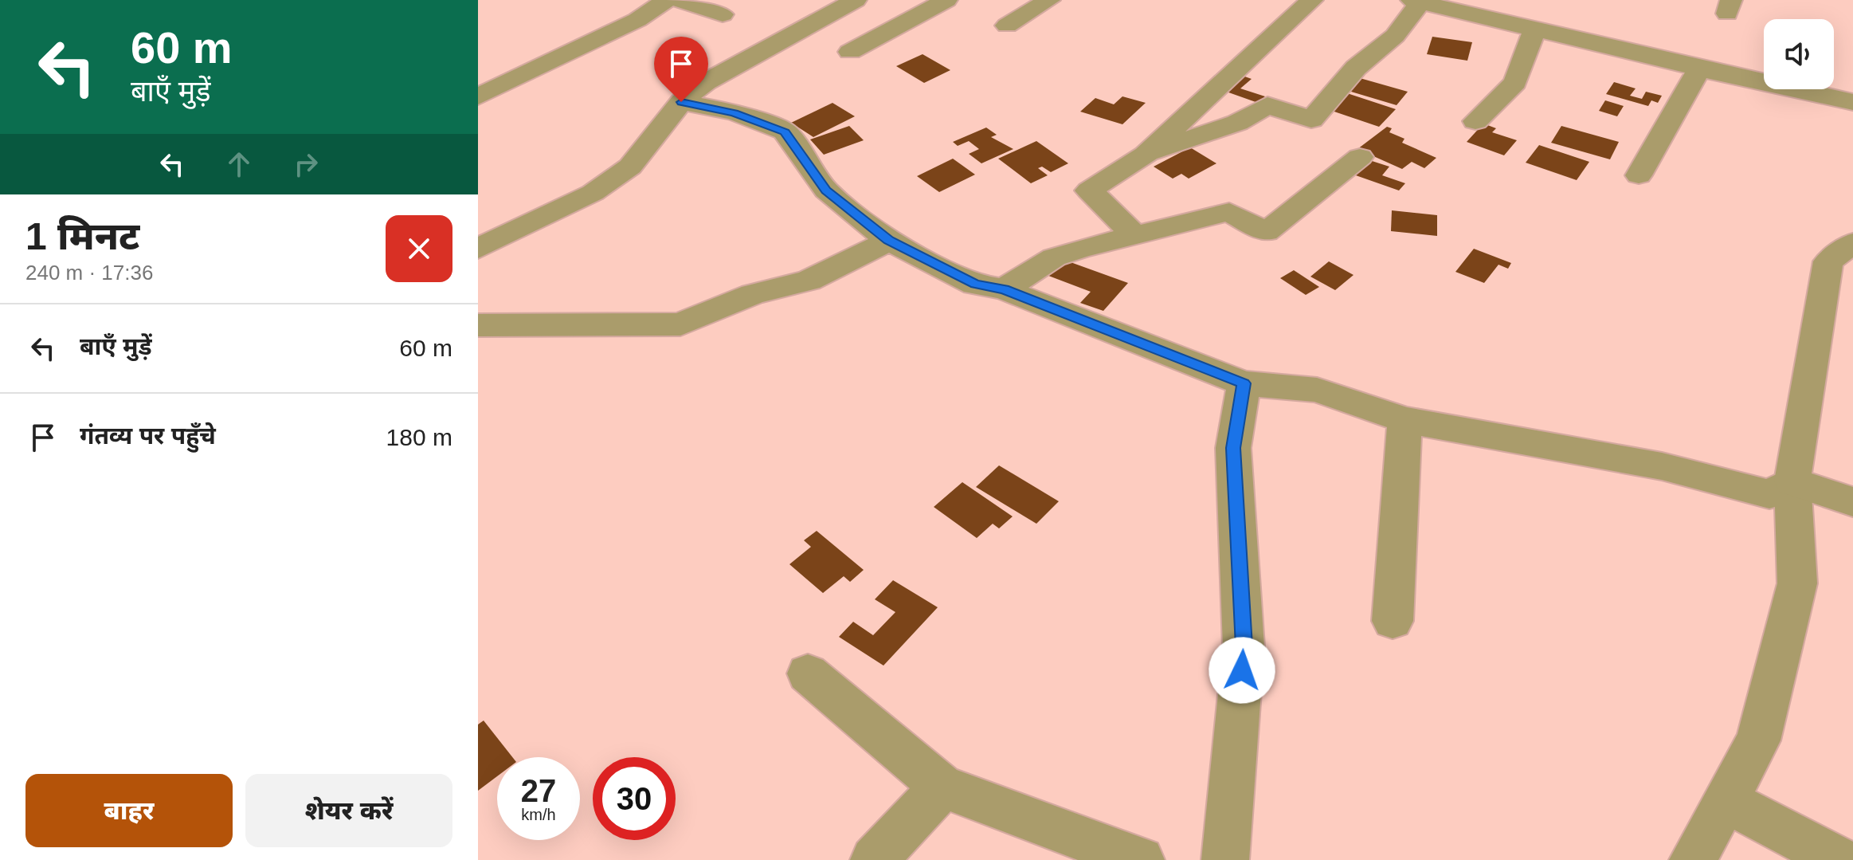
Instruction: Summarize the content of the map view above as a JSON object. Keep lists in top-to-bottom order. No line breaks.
{"page":{"turn":["60 m","बाएँ मुड़ें"],"heading":["1 मिनट","240 m · 17:36"],"list":[{"name":"बाएँ मुड़ें","value":"60 m"},{"name":"गंतव्य पर पहुँचे","value":"180 m"}],"speed":"27 km/h","limit":"30","buttons":["बाहर","शेयर करें"]}}
